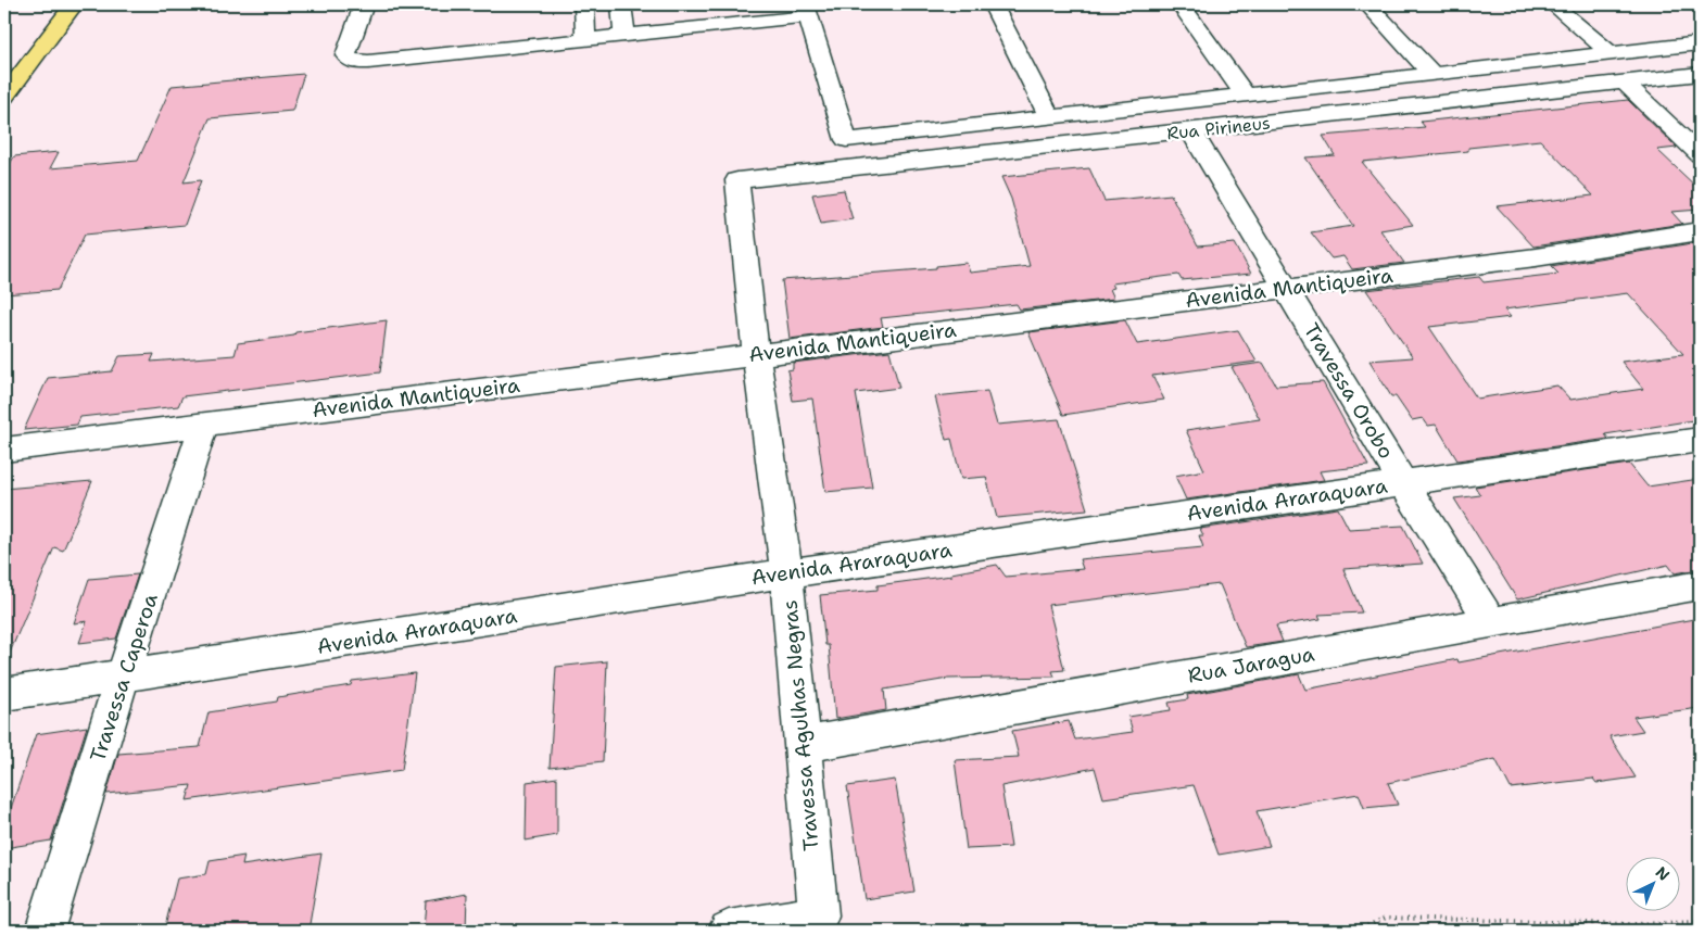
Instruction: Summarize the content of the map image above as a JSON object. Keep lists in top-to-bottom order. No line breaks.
{"streets":{"street":["Rua Pirineus","Avenida Mantiqueira","Travessa Orobo","Avenida Araraquara","Rua Jaragua","Travessa Caperoa","Travessa Agulhas Negras"]},"crossings":[["Rua Pirineus","Travessa Orobo"],["Rua Pirineus","Travessa Agulhas Negras"],["Avenida Mantiqueira","Travessa Orobo"],["Avenida Mantiqueira","Travessa Caperoa"],["Avenida Mantiqueira","Travessa Agulhas Negras"],["Travessa Orobo","Avenida Araraquara"],["Travessa Orobo","Rua Jaragua"],["Avenida Araraquara","Travessa Caperoa"],["Avenida Araraquara","Travessa Agulhas Negras"],["Rua Jaragua","Travessa Agulhas Negras"]],"north":"top right"}
